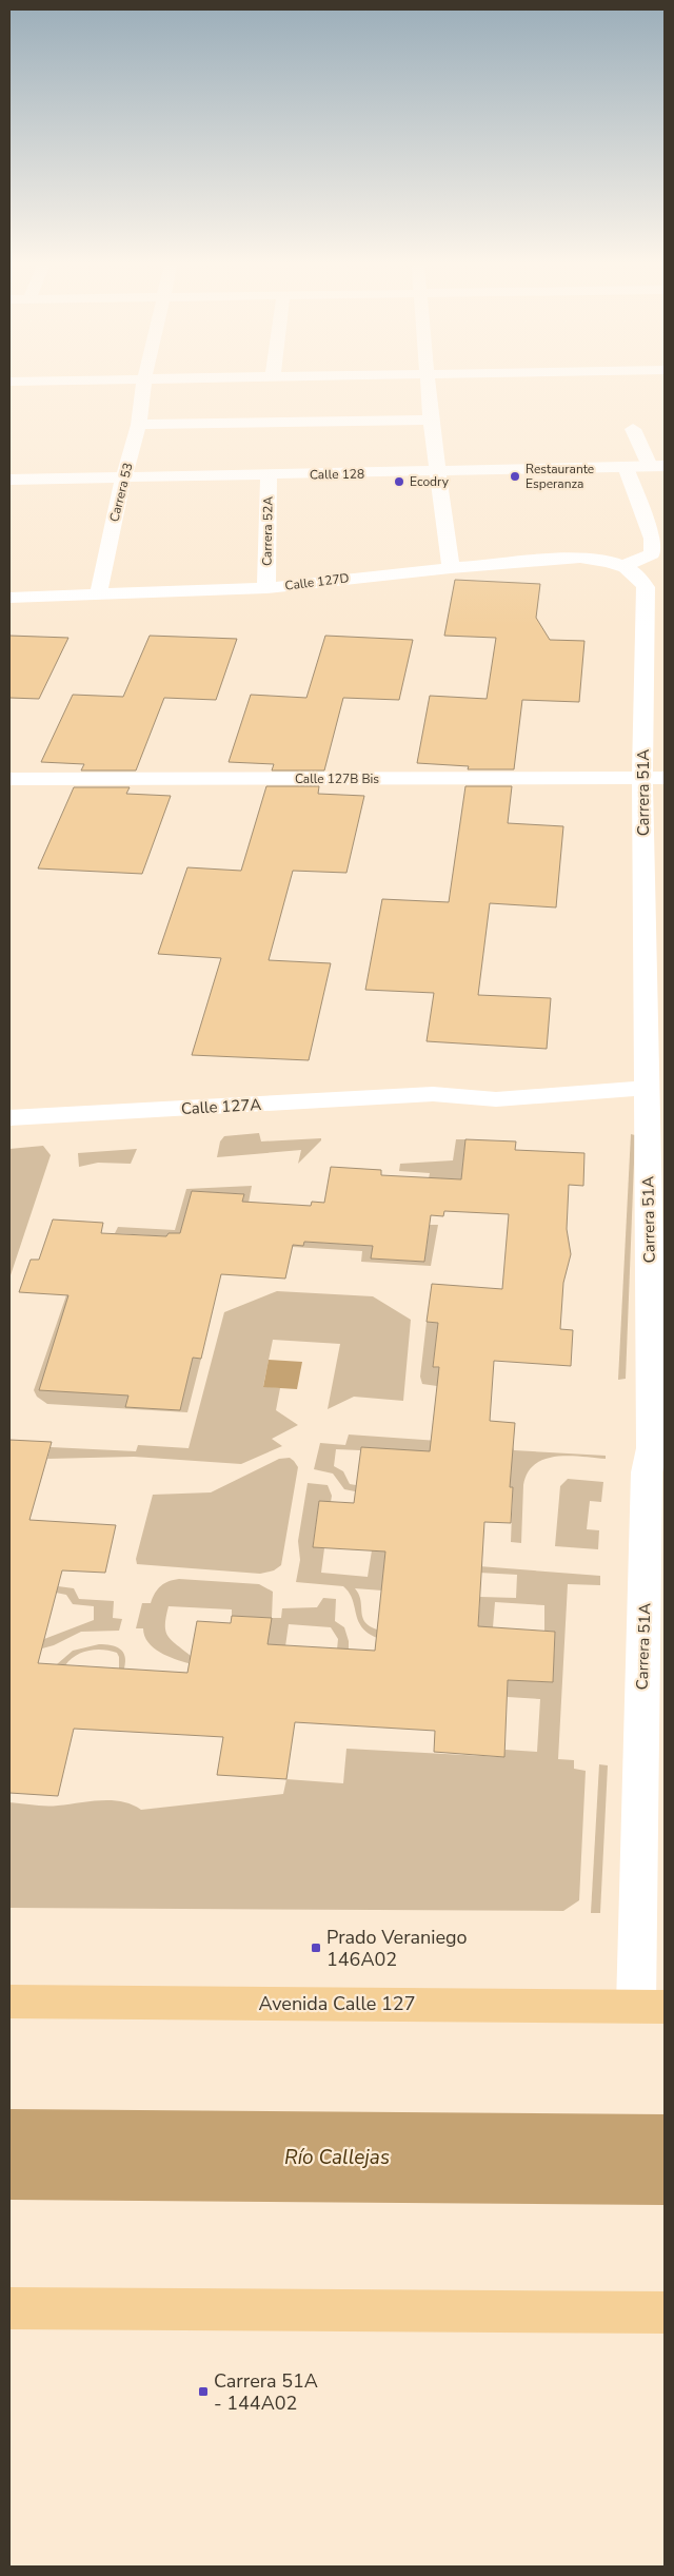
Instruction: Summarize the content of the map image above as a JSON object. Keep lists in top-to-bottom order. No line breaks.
{"streets":{"main road":["Avenida Calle 127"],"street":["Calle 128","Carrera 53","Carrera 52A","Calle 127D","Calle 127B Bis","Carrera 51A","Calle 127A"]},"crossings":[["Calle 128","Carrera 53"],["Calle 128","Carrera 52A"],["Carrera 53","Calle 127D"],["Carrera 52A","Calle 127D"],["Calle 127D","Carrera 51A"],["Calle 127B Bis","Carrera 51A"],["Carrera 51A","Calle 127A"],["Carrera 51A","Avenida Calle 127"]],"water":["Río Callejas"],"places":{"other":["Restaurante Esperanza","Ecodry"],"transit":["Prado Veraniego 146A02","Carrera 51A - 144A02"]}}
